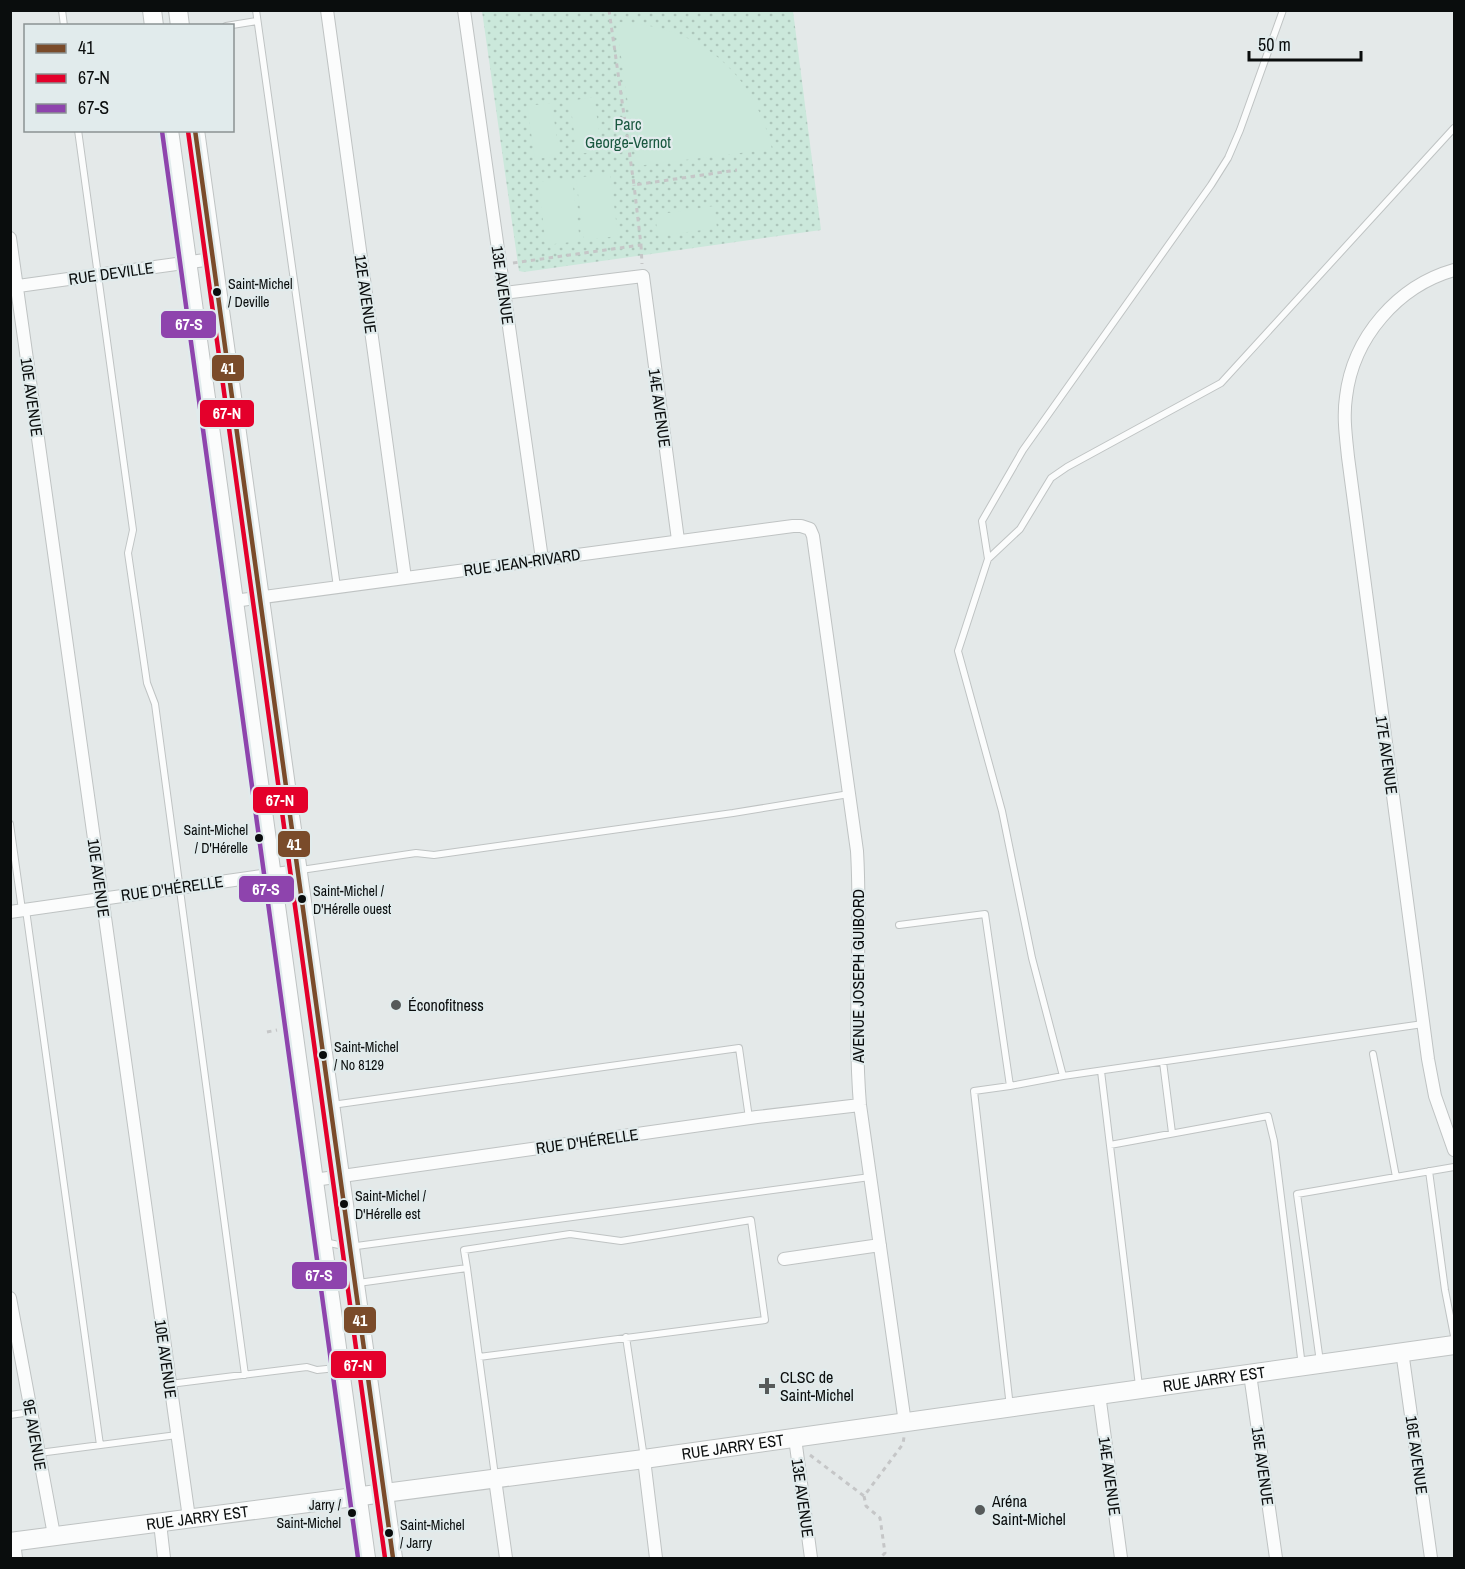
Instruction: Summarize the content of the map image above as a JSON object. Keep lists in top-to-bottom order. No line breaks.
{"streets":{"main road":["RUE JARRY EST"],"street":["RUE DEVILLE","13E AVENUE","12E AVENUE","10E AVENUE","14E AVENUE","RUE JEAN-RIVARD","17E AVENUE","RUE D'HÉRELLE","AVENUE JOSEPH GUIBORD","9E AVENUE","16E AVENUE","15E AVENUE"]},"crossings":[["RUE DEVILLE","10E AVENUE"],["13E AVENUE","RUE JEAN-RIVARD"],["13E AVENUE","RUE JARRY EST"],["12E AVENUE","RUE JEAN-RIVARD"],["10E AVENUE","RUE D'HÉRELLE"],["10E AVENUE","RUE JARRY EST"],["14E AVENUE","RUE JEAN-RIVARD"],["14E AVENUE","RUE JARRY EST"],["RUE JEAN-RIVARD","AVENUE JOSEPH GUIBORD"],["RUE D'HÉRELLE","AVENUE JOSEPH GUIBORD"],["AVENUE JOSEPH GUIBORD","RUE JARRY EST"],["RUE JARRY EST","9E AVENUE"],["RUE JARRY EST","16E AVENUE"],["RUE JARRY EST","15E AVENUE"]],"parks":["Parc George-Vernot"],"places":{"other":["Saint-Michel / Deville","Saint-Michel / D'Hérelle","Saint-Michel / D'Hérelle ouest","Éconofitness","Saint-Michel / No 8129","Saint-Michel / D'Hérelle est","Aréna Saint-Michel","Jarry / Saint-Michel","Saint-Michel / Jarry"],"health":["CLSC de Saint-Michel"]},"lines":["transit line 41","transit line 67-N","transit line 67-S"],"legend":["41","67-N","67-S"],"scale_bar":"50 m"}
